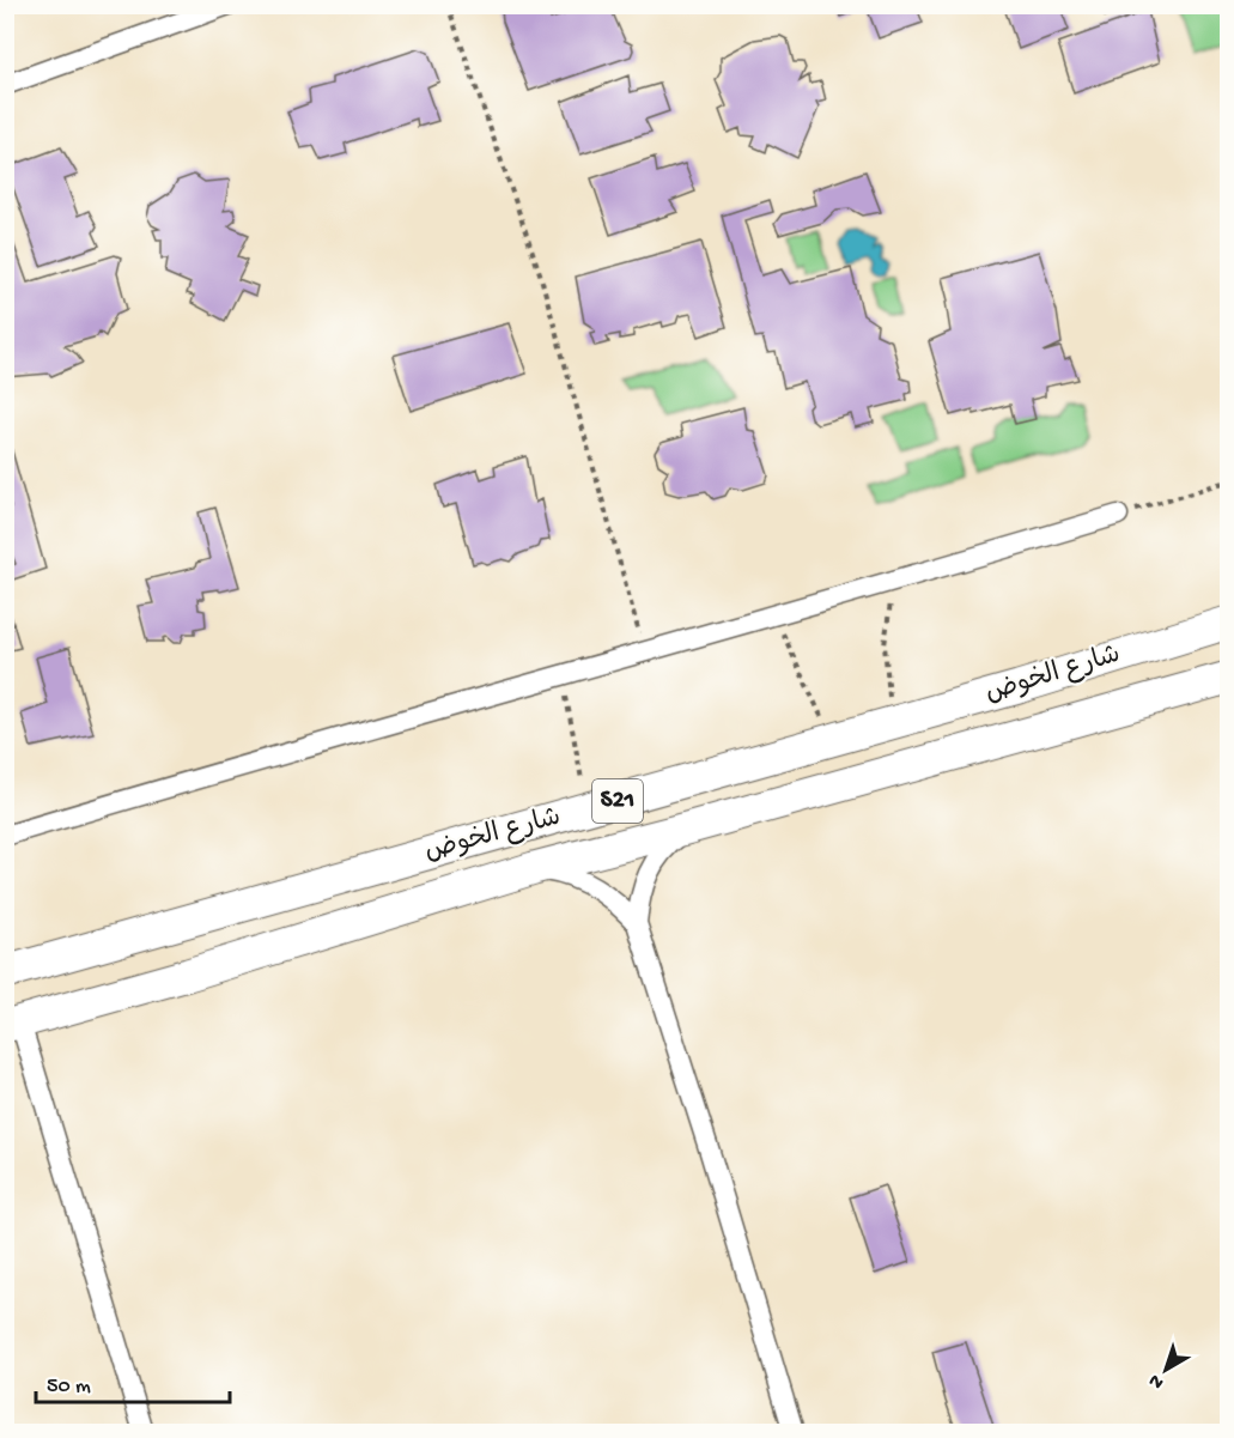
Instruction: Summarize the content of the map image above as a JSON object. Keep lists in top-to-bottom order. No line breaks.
{"streets":{"main road":["شارع الخوض","S21"]},"scale_bar":"50 m","north":"bottom left"}
